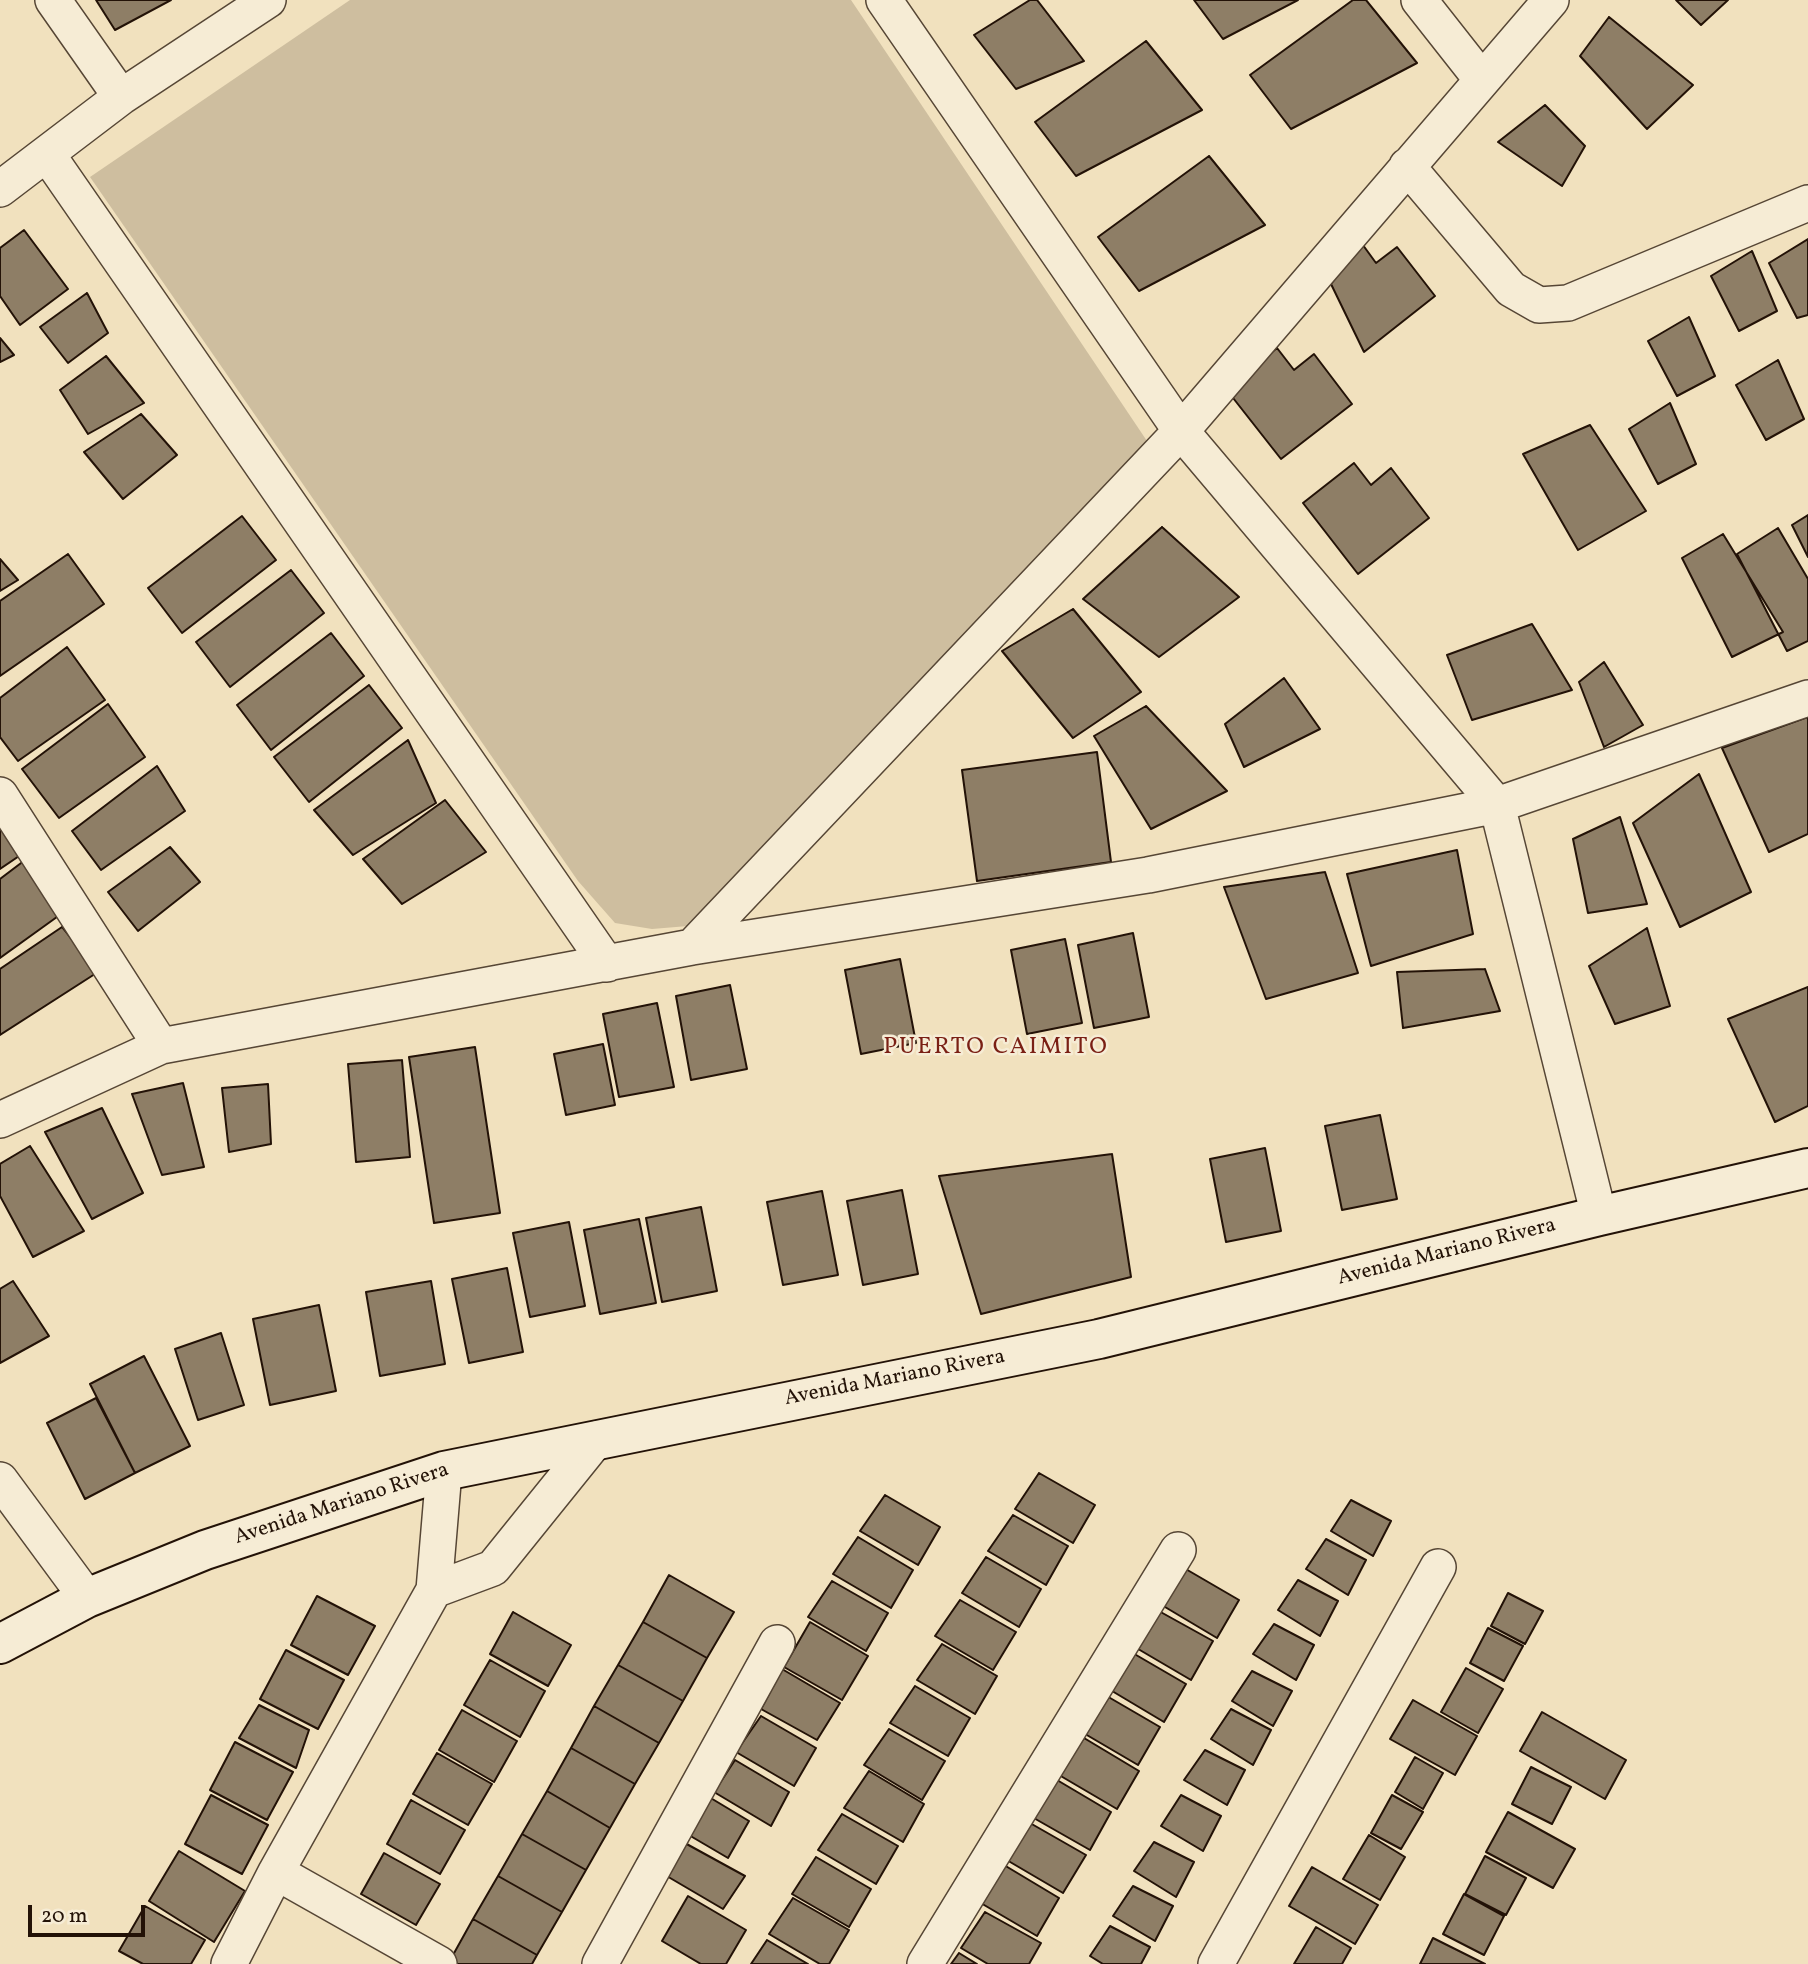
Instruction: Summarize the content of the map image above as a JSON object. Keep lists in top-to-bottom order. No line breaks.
{"streets":{"main road":["Avenida Mariano Rivera"]},"districts":["PUERTO CAIMITO"],"scale_bar":"20 m"}
